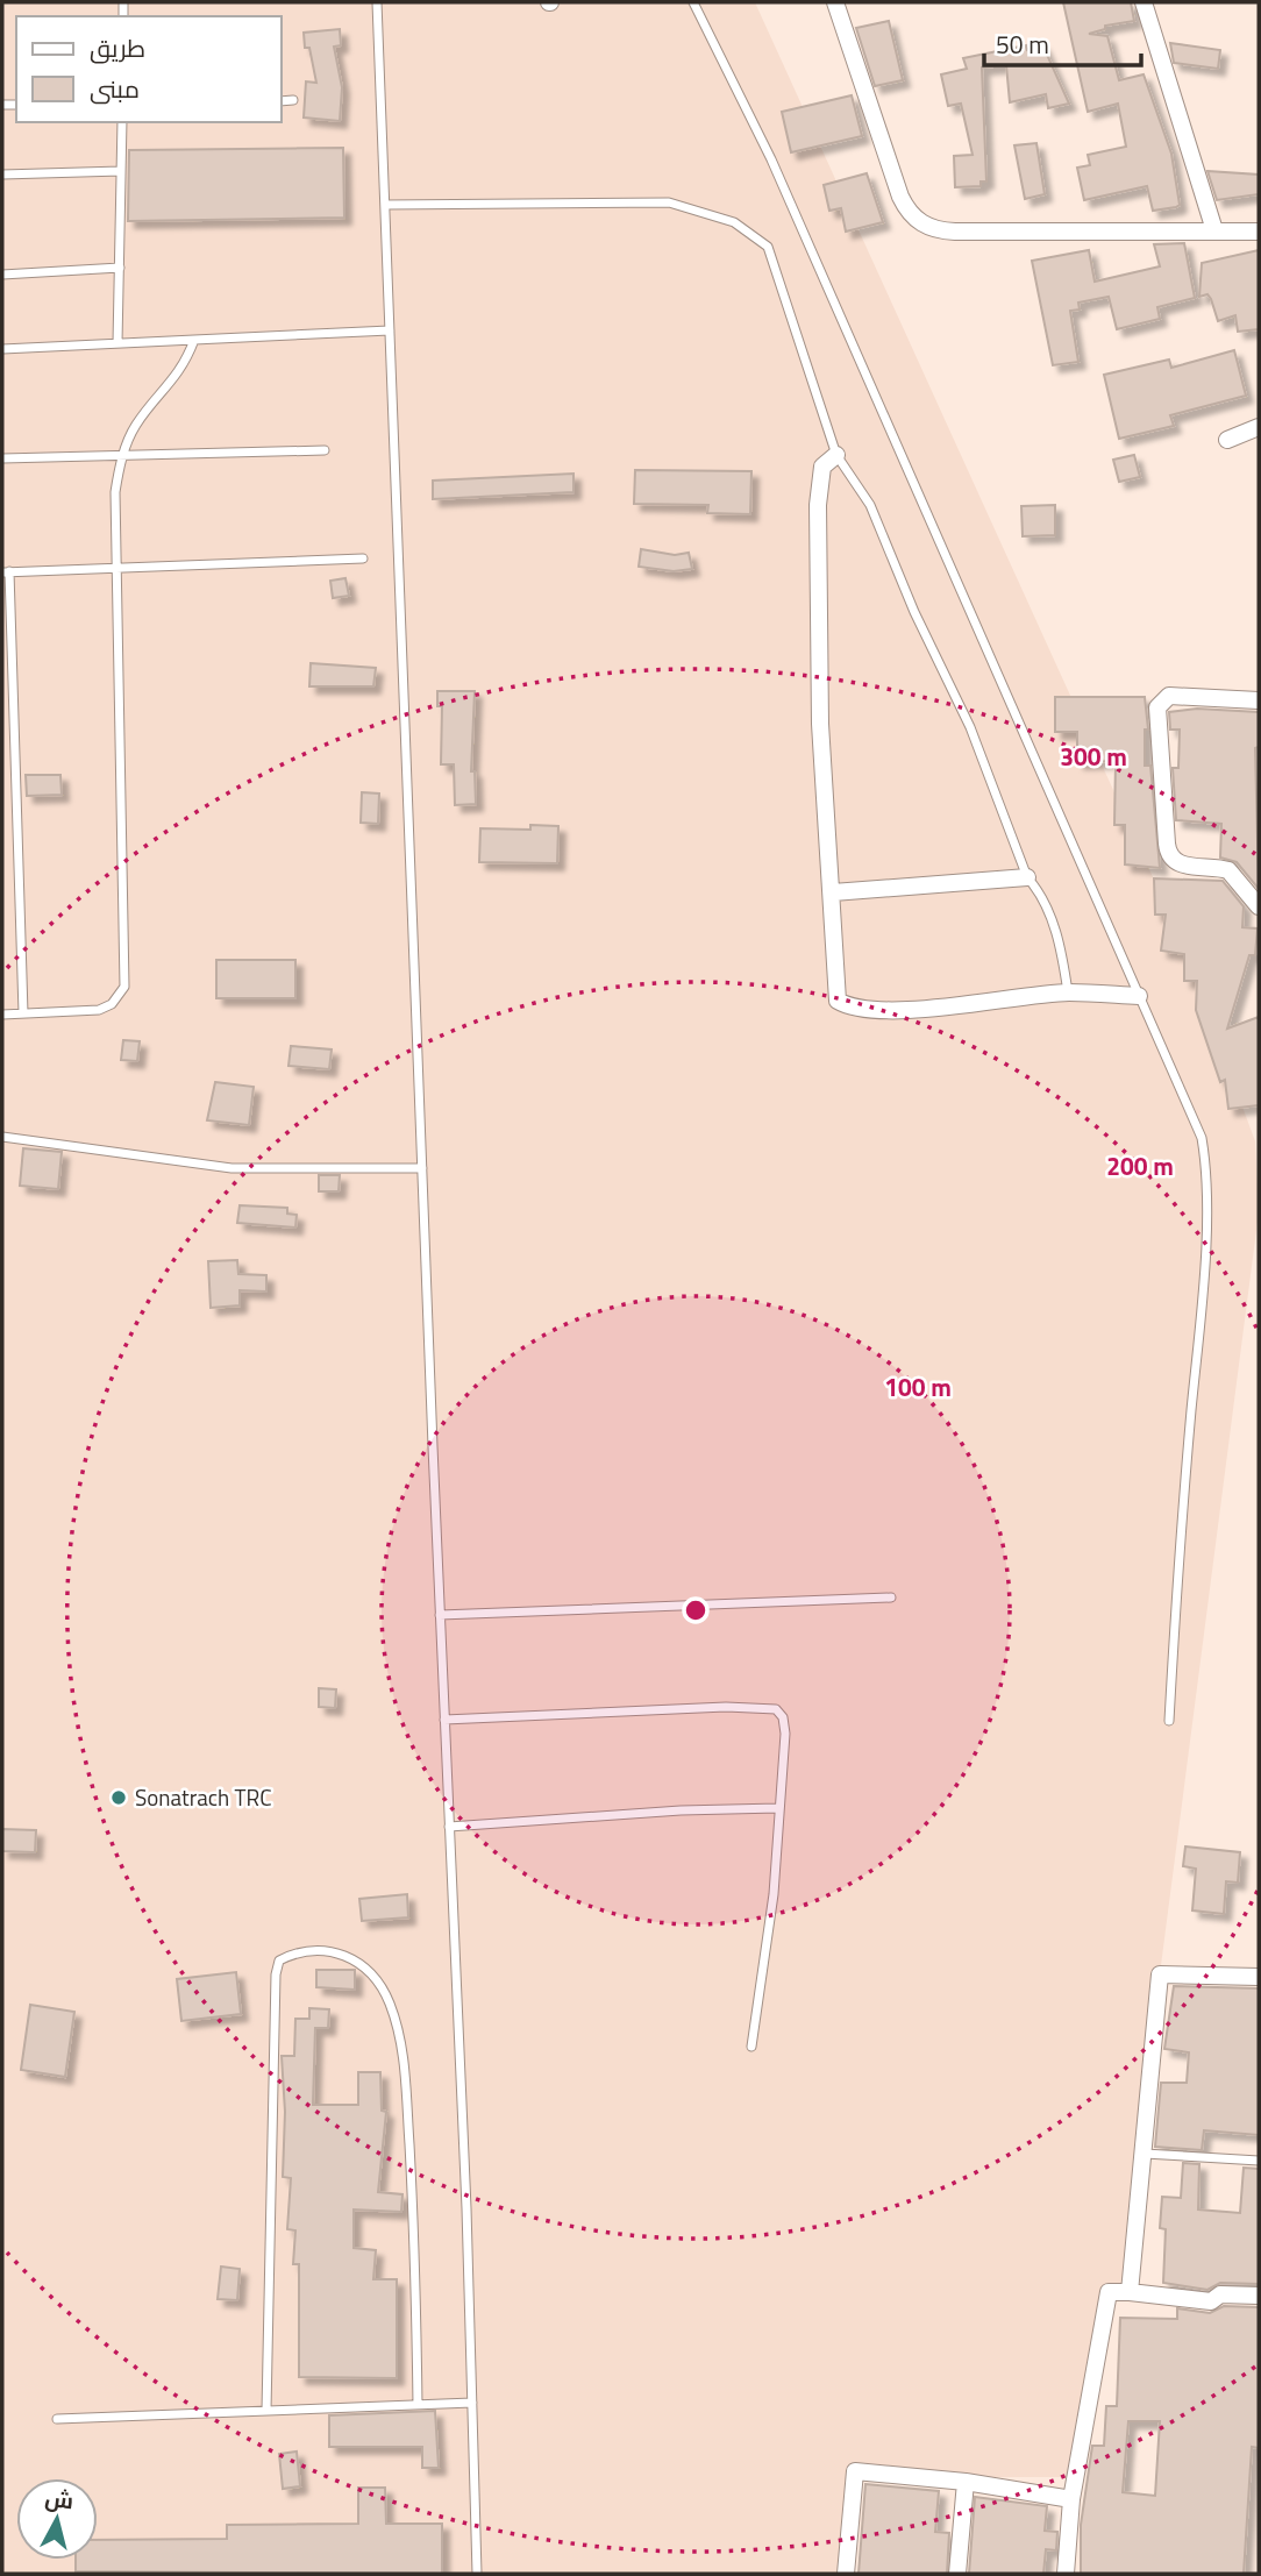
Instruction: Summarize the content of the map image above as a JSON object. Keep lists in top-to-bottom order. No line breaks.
{"places":["Sonatrach TRC"],"legend":["طريق","مبنى"],"scale_bar":"50 m","north":"top","rings":["300 m","200 m","100 m"]}
